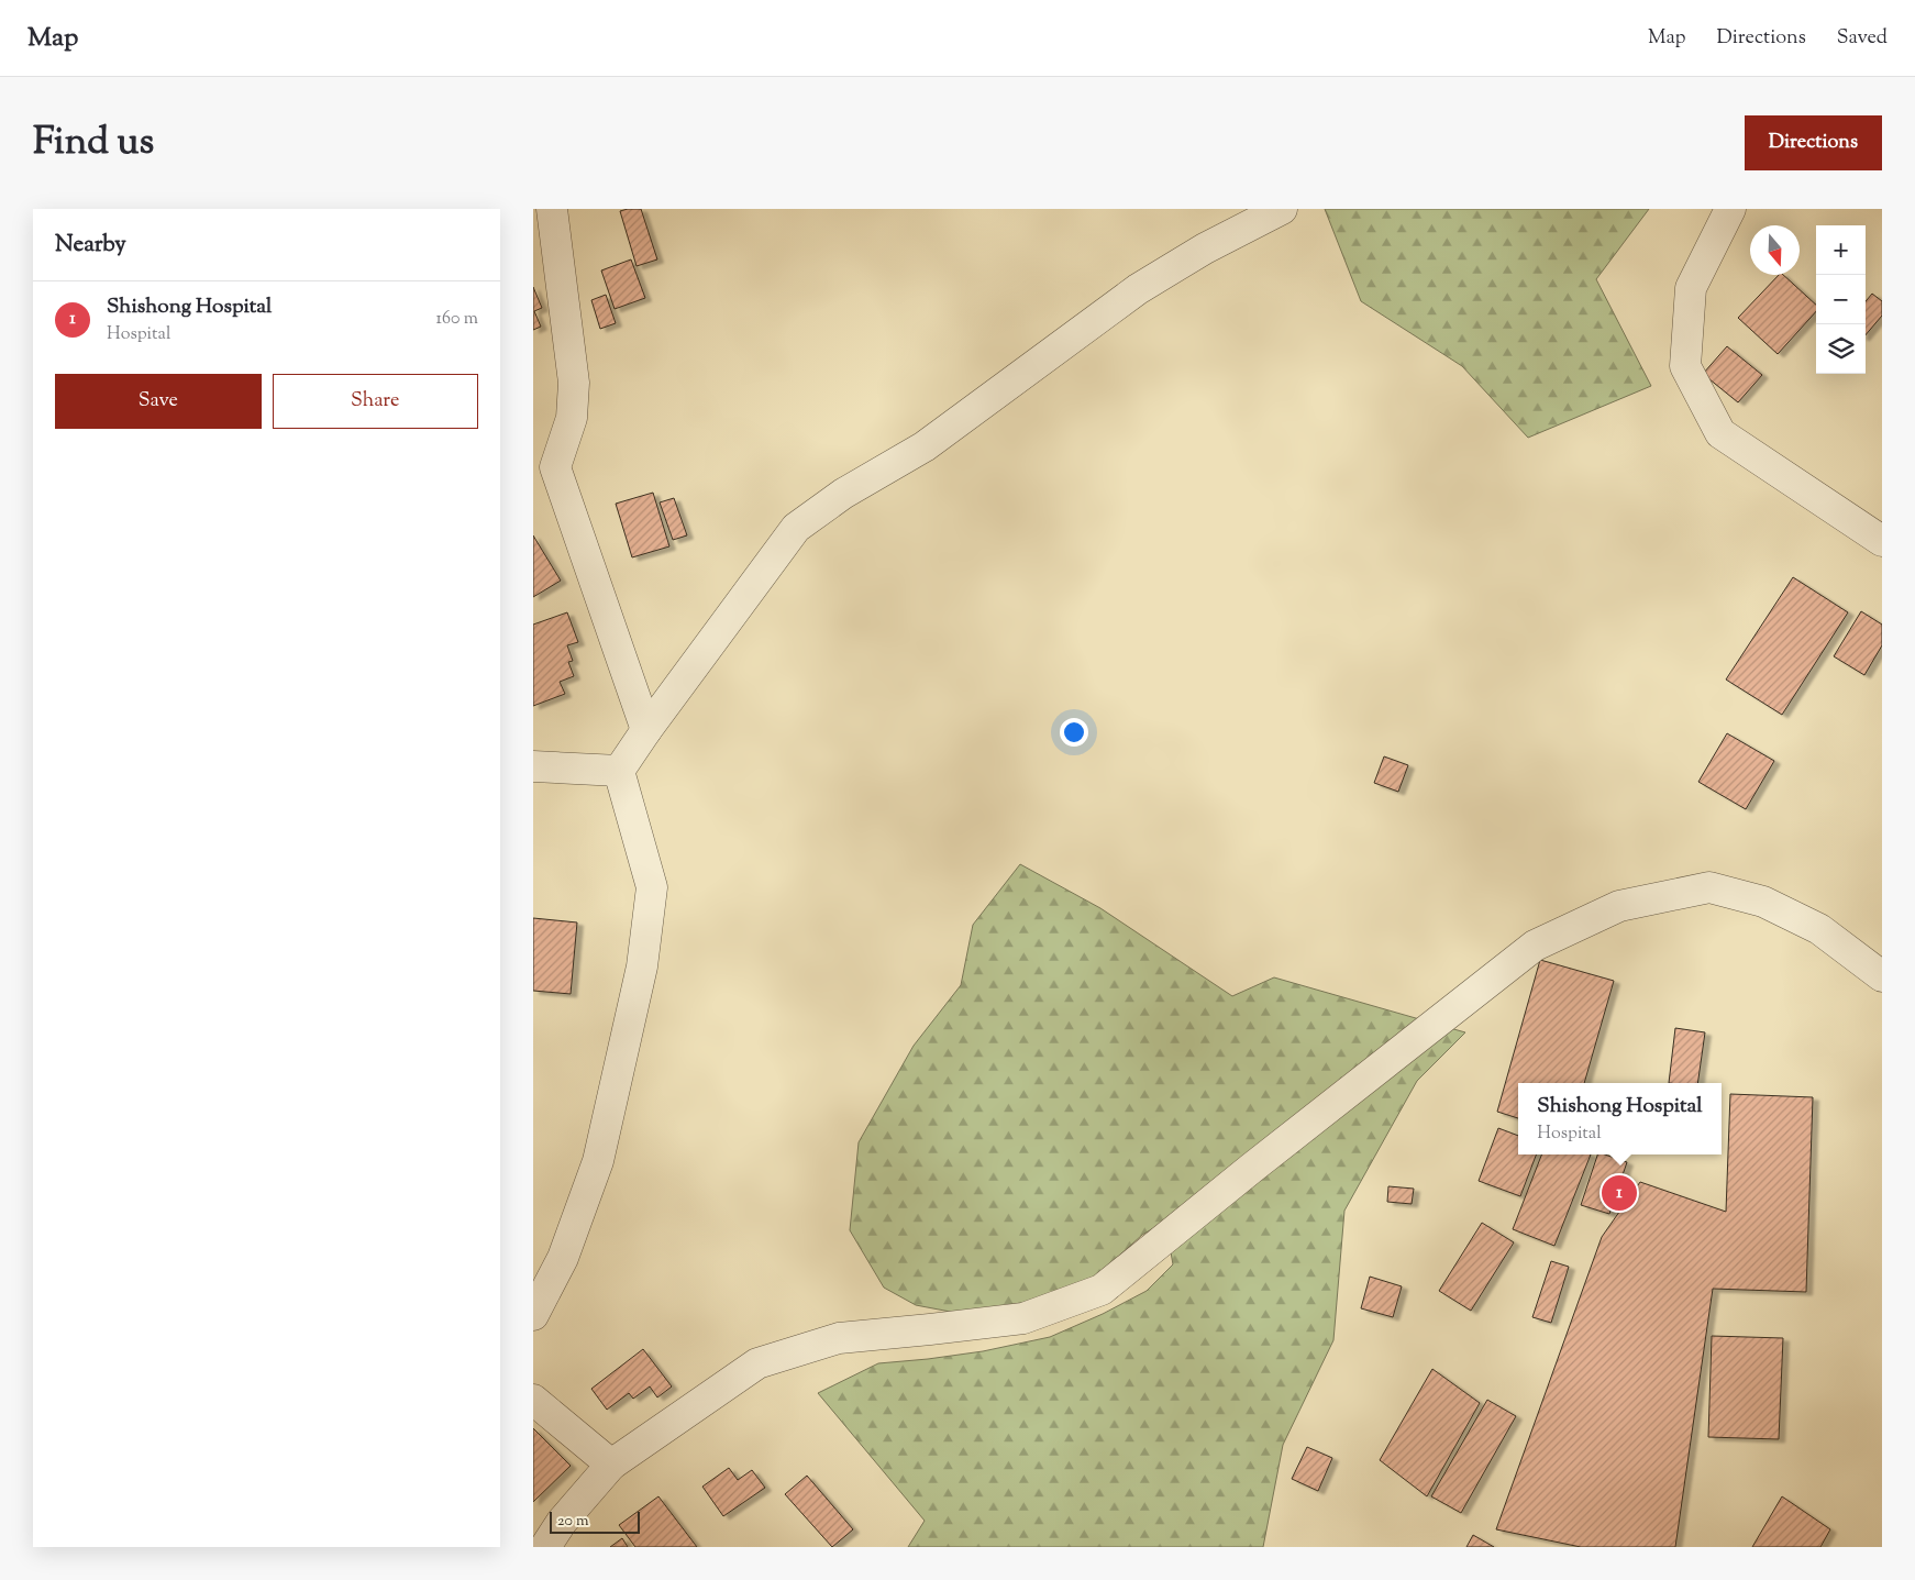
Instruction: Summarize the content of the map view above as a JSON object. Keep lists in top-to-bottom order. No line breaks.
{"scale_bar":"20 m","north":"bottom","page":{"header":"Map","nav":["Map","Directions","Saved"],"title":"Find us","buttons":["Directions",["Save","Share"]],"heading":"Nearby","map_buttons":["+","−"],"list":[{"mark":"1","name":"Shishong Hospital","note":"Hospital","value":"160 m"}],"popup":["Shishong Hospital","Hospital"],"pins":"1","scale":"20 m"}}
